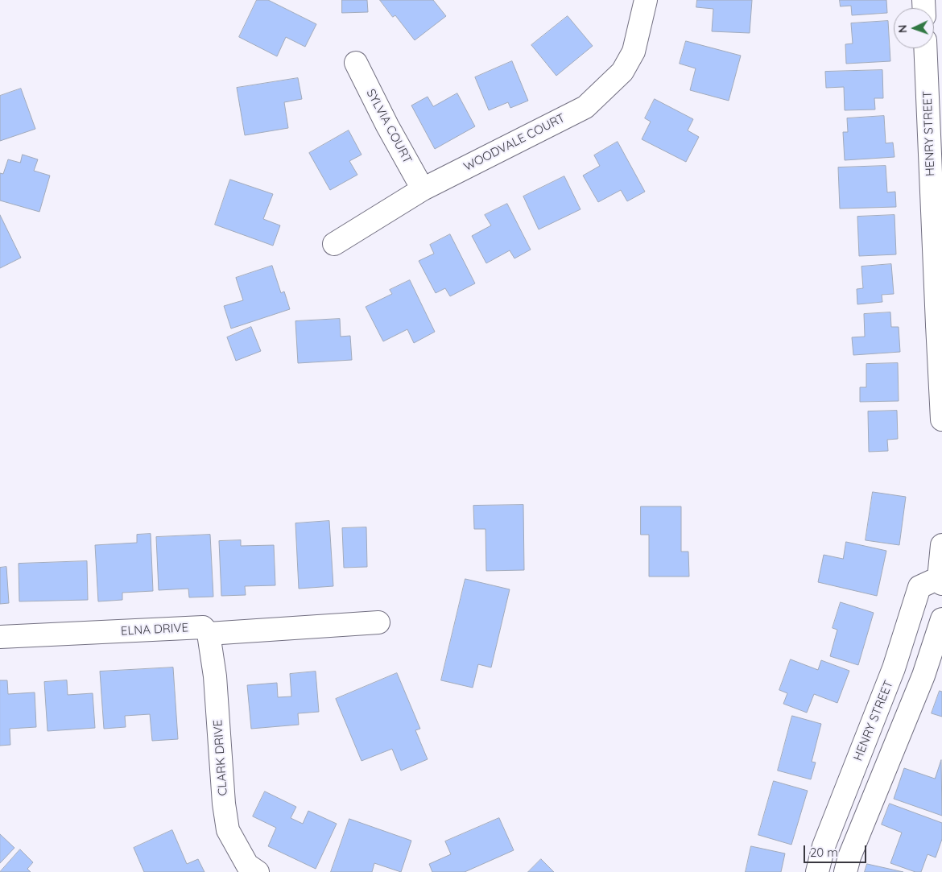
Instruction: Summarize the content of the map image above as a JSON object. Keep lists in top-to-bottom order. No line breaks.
{"streets":{"street":["SYLVIA COURT","HENRY STREET","WOODVALE COURT","ELNA DRIVE","CLARK DRIVE"]},"crossings":[["SYLVIA COURT","WOODVALE COURT"],["ELNA DRIVE","CLARK DRIVE"]],"scale_bar":"20 m","north":"left"}
